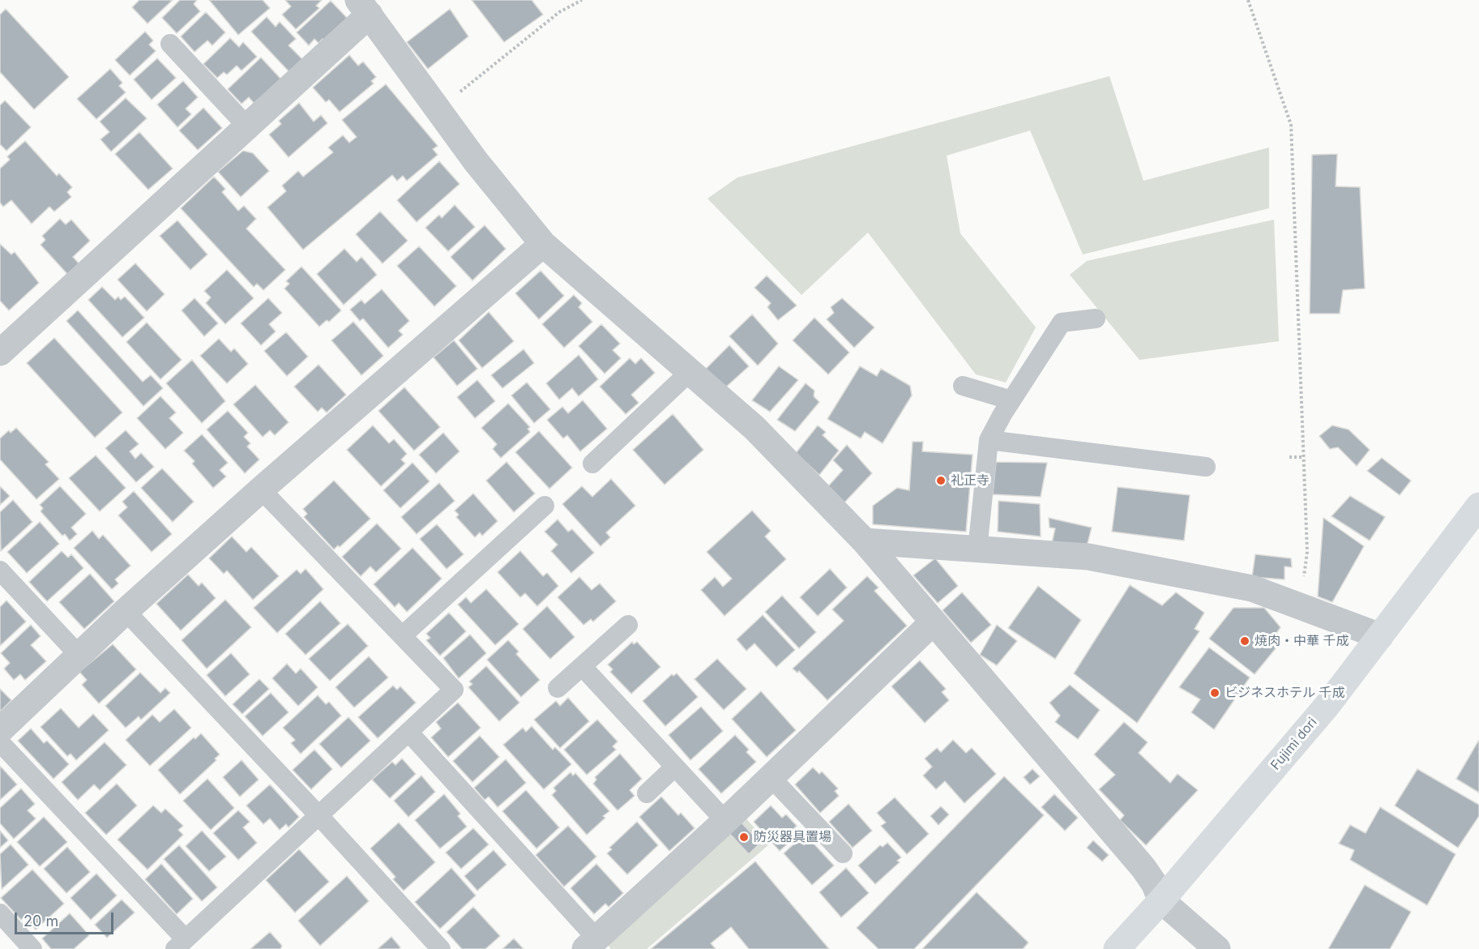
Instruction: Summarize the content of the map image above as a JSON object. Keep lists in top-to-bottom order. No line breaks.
{"streets":{"main road":["Fujimi dori"]},"places":["礼正寺","焼肉・中華 千成","ビジネスホテル 千成","防災器具置場"],"scale_bar":"20 m"}
